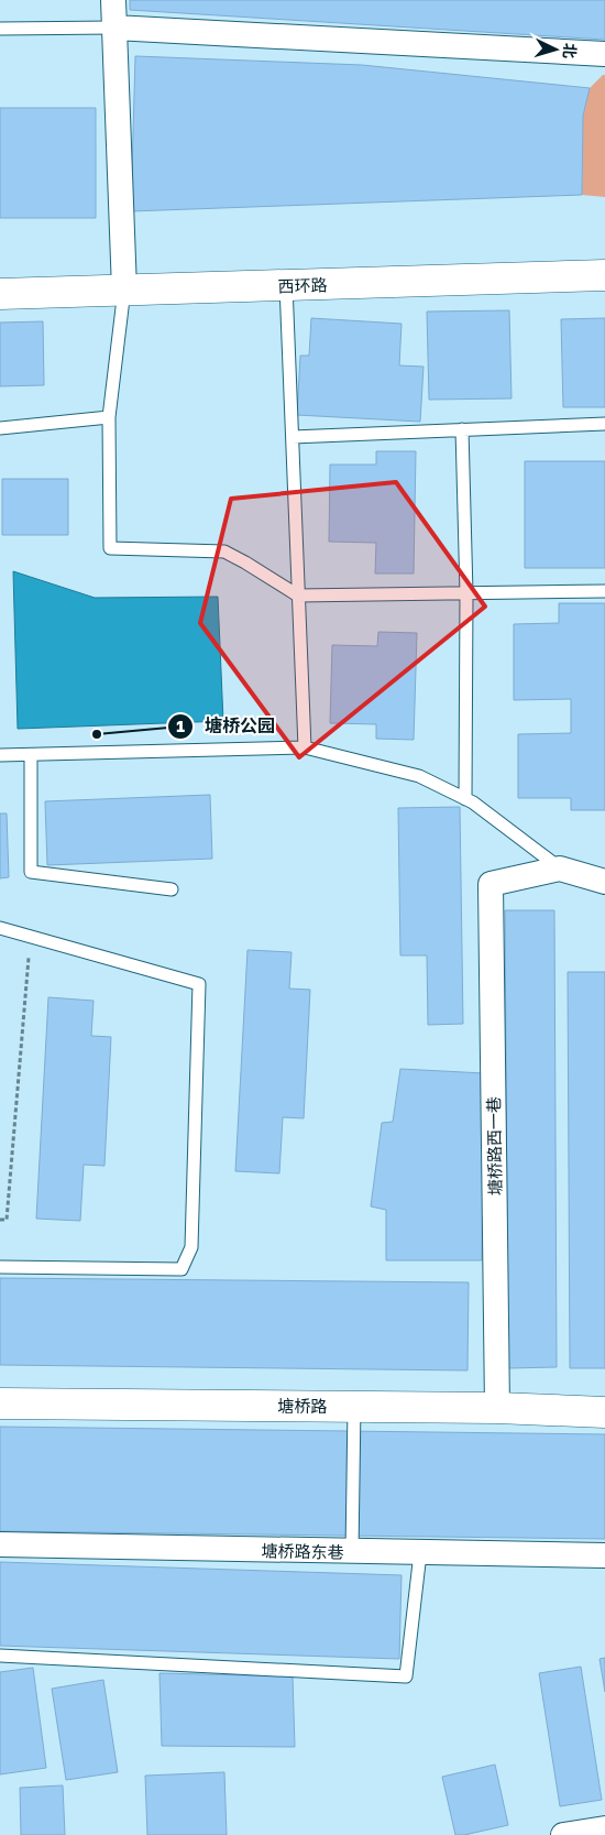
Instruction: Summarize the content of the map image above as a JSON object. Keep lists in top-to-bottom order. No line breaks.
{"streets":{"street":["西环路","塘桥路西一巷","塘桥路","塘桥路东巷"]},"crossings":[["塘桥路西一巷","塘桥路"]],"places":["塘桥公园"],"north":"right"}
